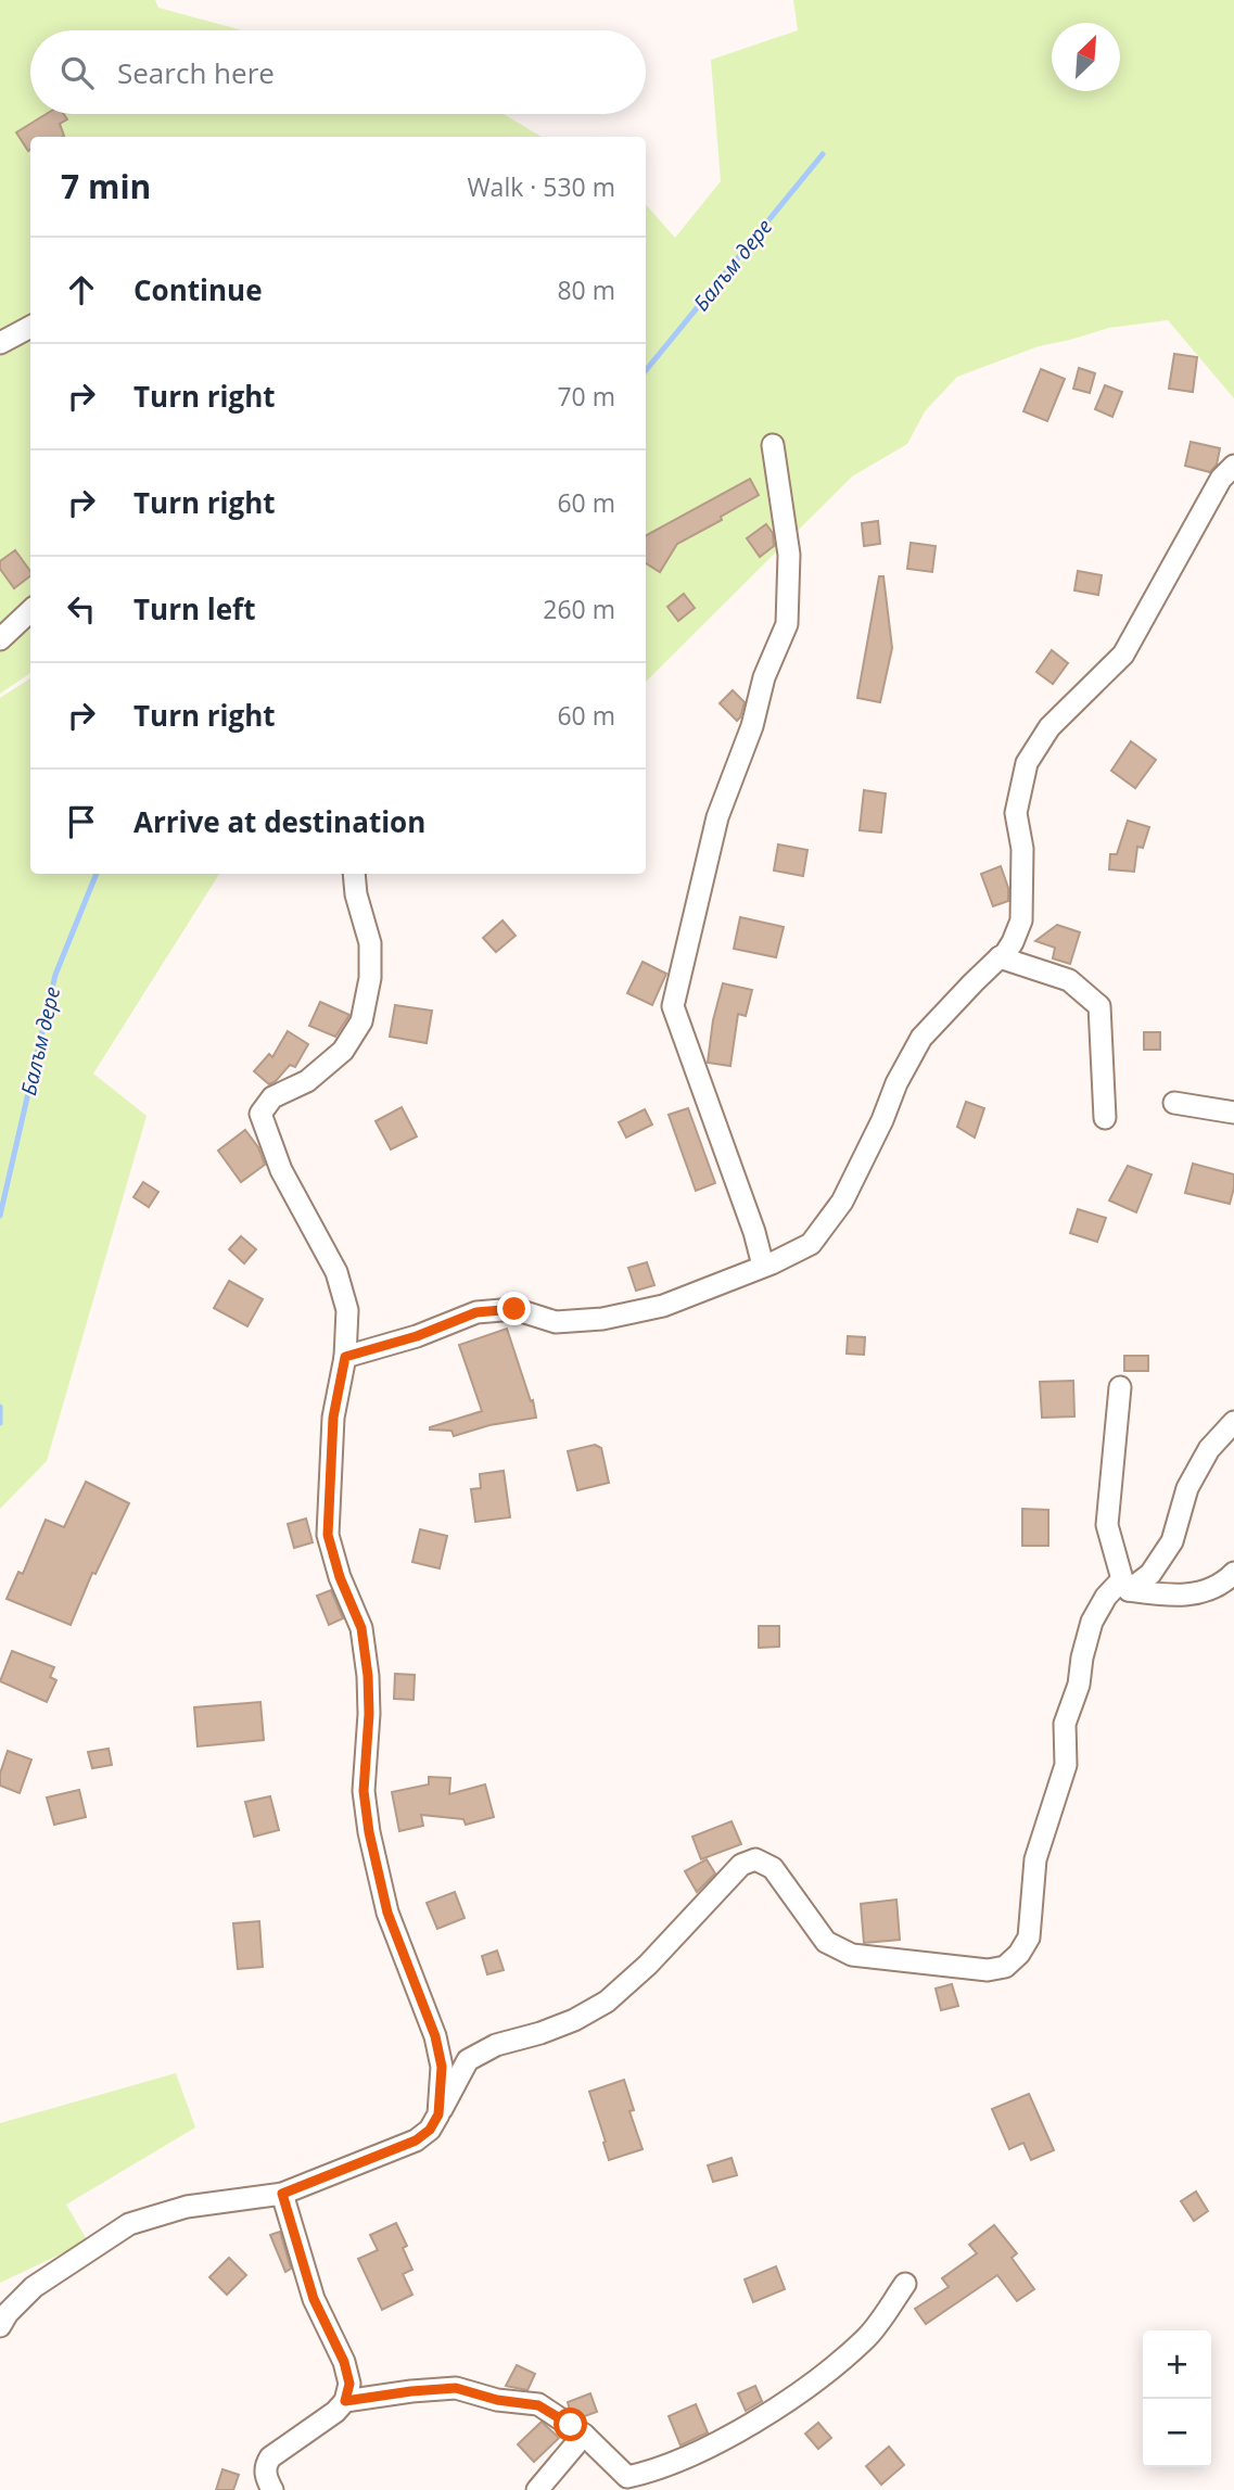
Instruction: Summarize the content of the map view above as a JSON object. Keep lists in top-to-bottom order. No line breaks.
{"water":["Балъм дере"],"north":"top right","page":{"search":"Search here","heading":["7 min","Walk · 530 m"],"list":[["Continue","80 m"],["Turn right","70 m"],["Turn right","60 m"],["Turn left","260 m"],["Turn right","60 m"],"Arrive at destination"],"map_buttons":["+","−"]}}
